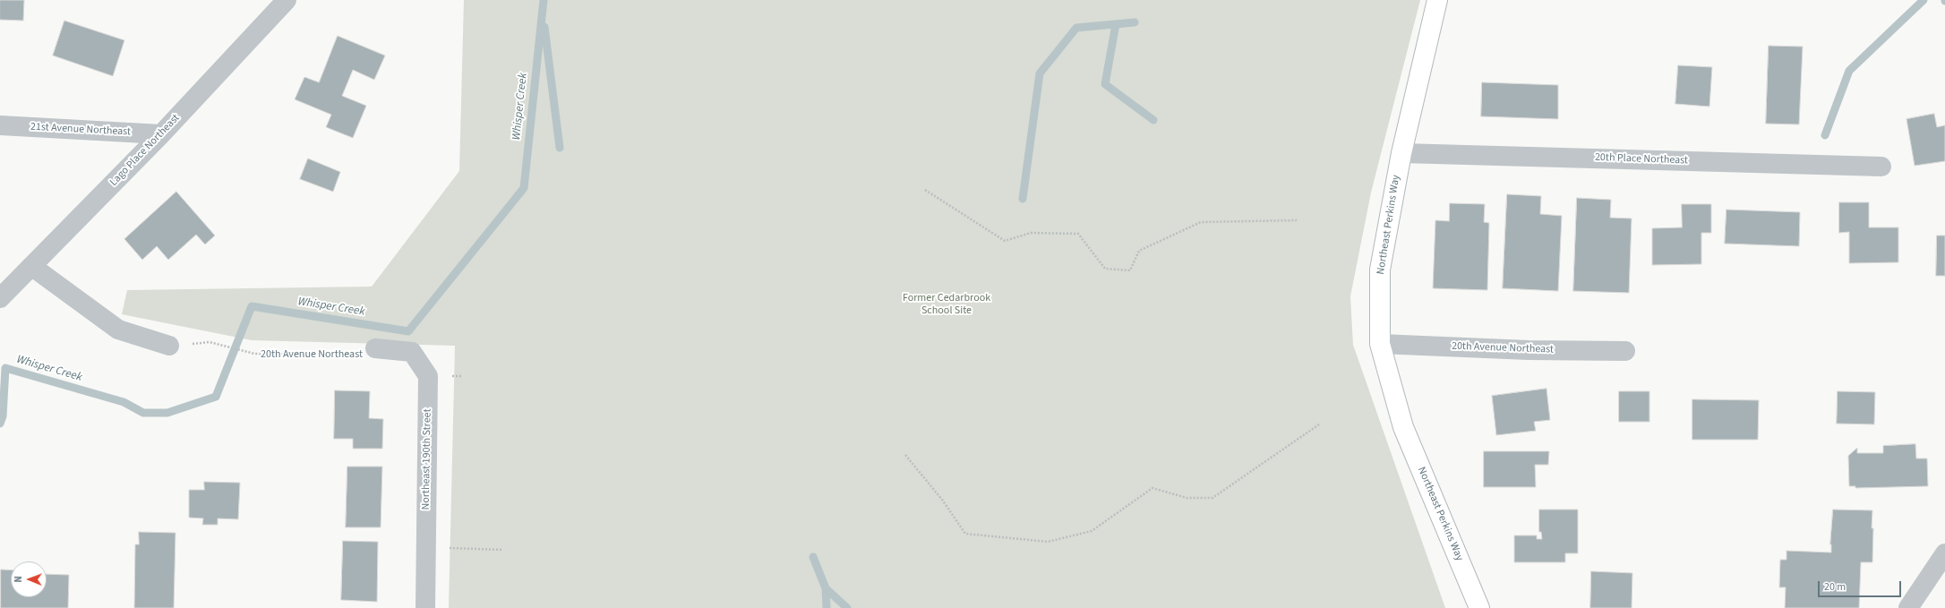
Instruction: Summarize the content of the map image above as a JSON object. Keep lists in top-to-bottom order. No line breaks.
{"streets":{"main road":["Northeast Perkins Way"],"street":["21st Avenue Northeast","Lago Place Northeast","20th Place Northeast","20th Avenue Northeast","Northeast 190th Street"]},"crossings":[["21st Avenue Northeast","Lago Place Northeast"],["20th Place Northeast","Northeast Perkins Way"],["Northeast Perkins Way","20th Avenue Northeast"],["20th Avenue Northeast","Northeast 190th Street"]],"water":["Whisper Creek"],"parks":["Former Cedarbrook School Site"],"scale_bar":"20 m","north":"left"}
